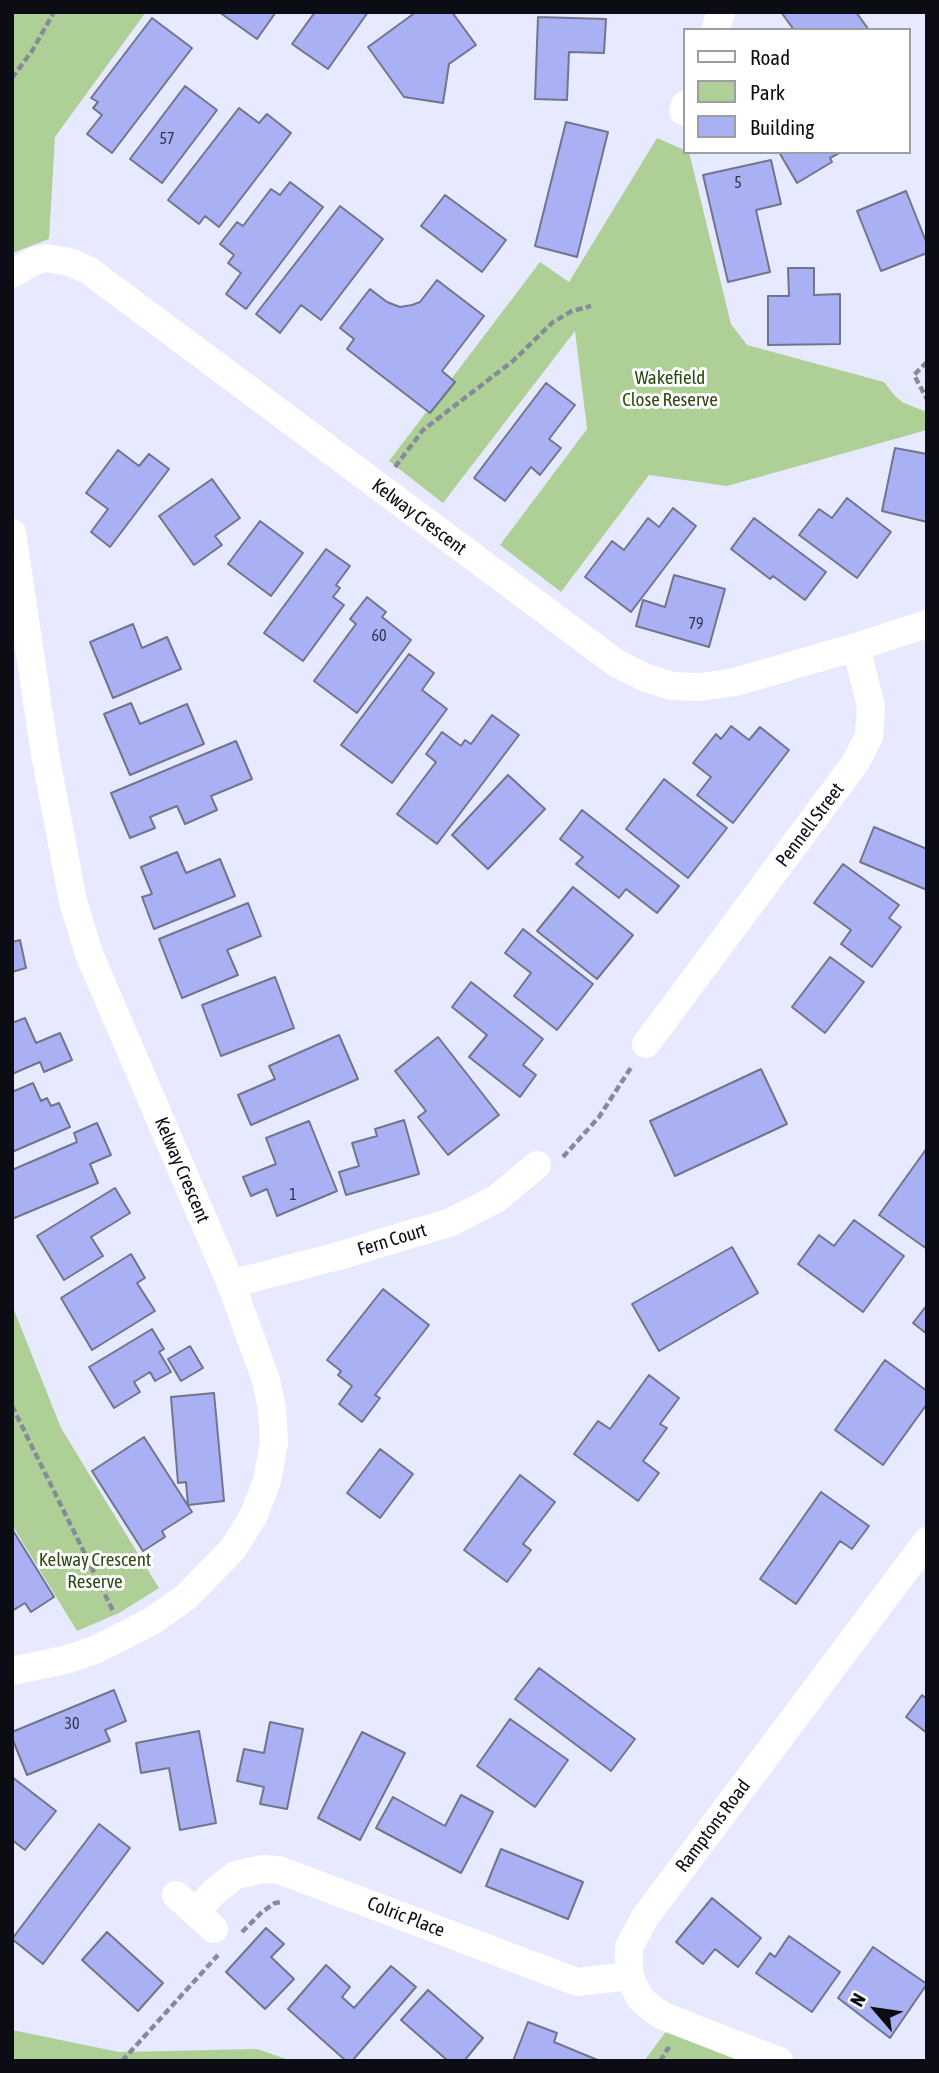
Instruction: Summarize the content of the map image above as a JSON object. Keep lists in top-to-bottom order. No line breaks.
{"streets":{"street":["Kelway Crescent","Pennell Street","Fern Court","Ramptons Road","Colric Place"]},"crossings":[["Kelway Crescent","Pennell Street"],["Kelway Crescent","Fern Court"],["Ramptons Road","Colric Place"]],"parks":["Wakefield Close Reserve","Kelway Crescent Reserve"],"house_numbers":["57","5","79","60","1","30"],"legend":["Road","Park","Building"],"north":"top left"}
